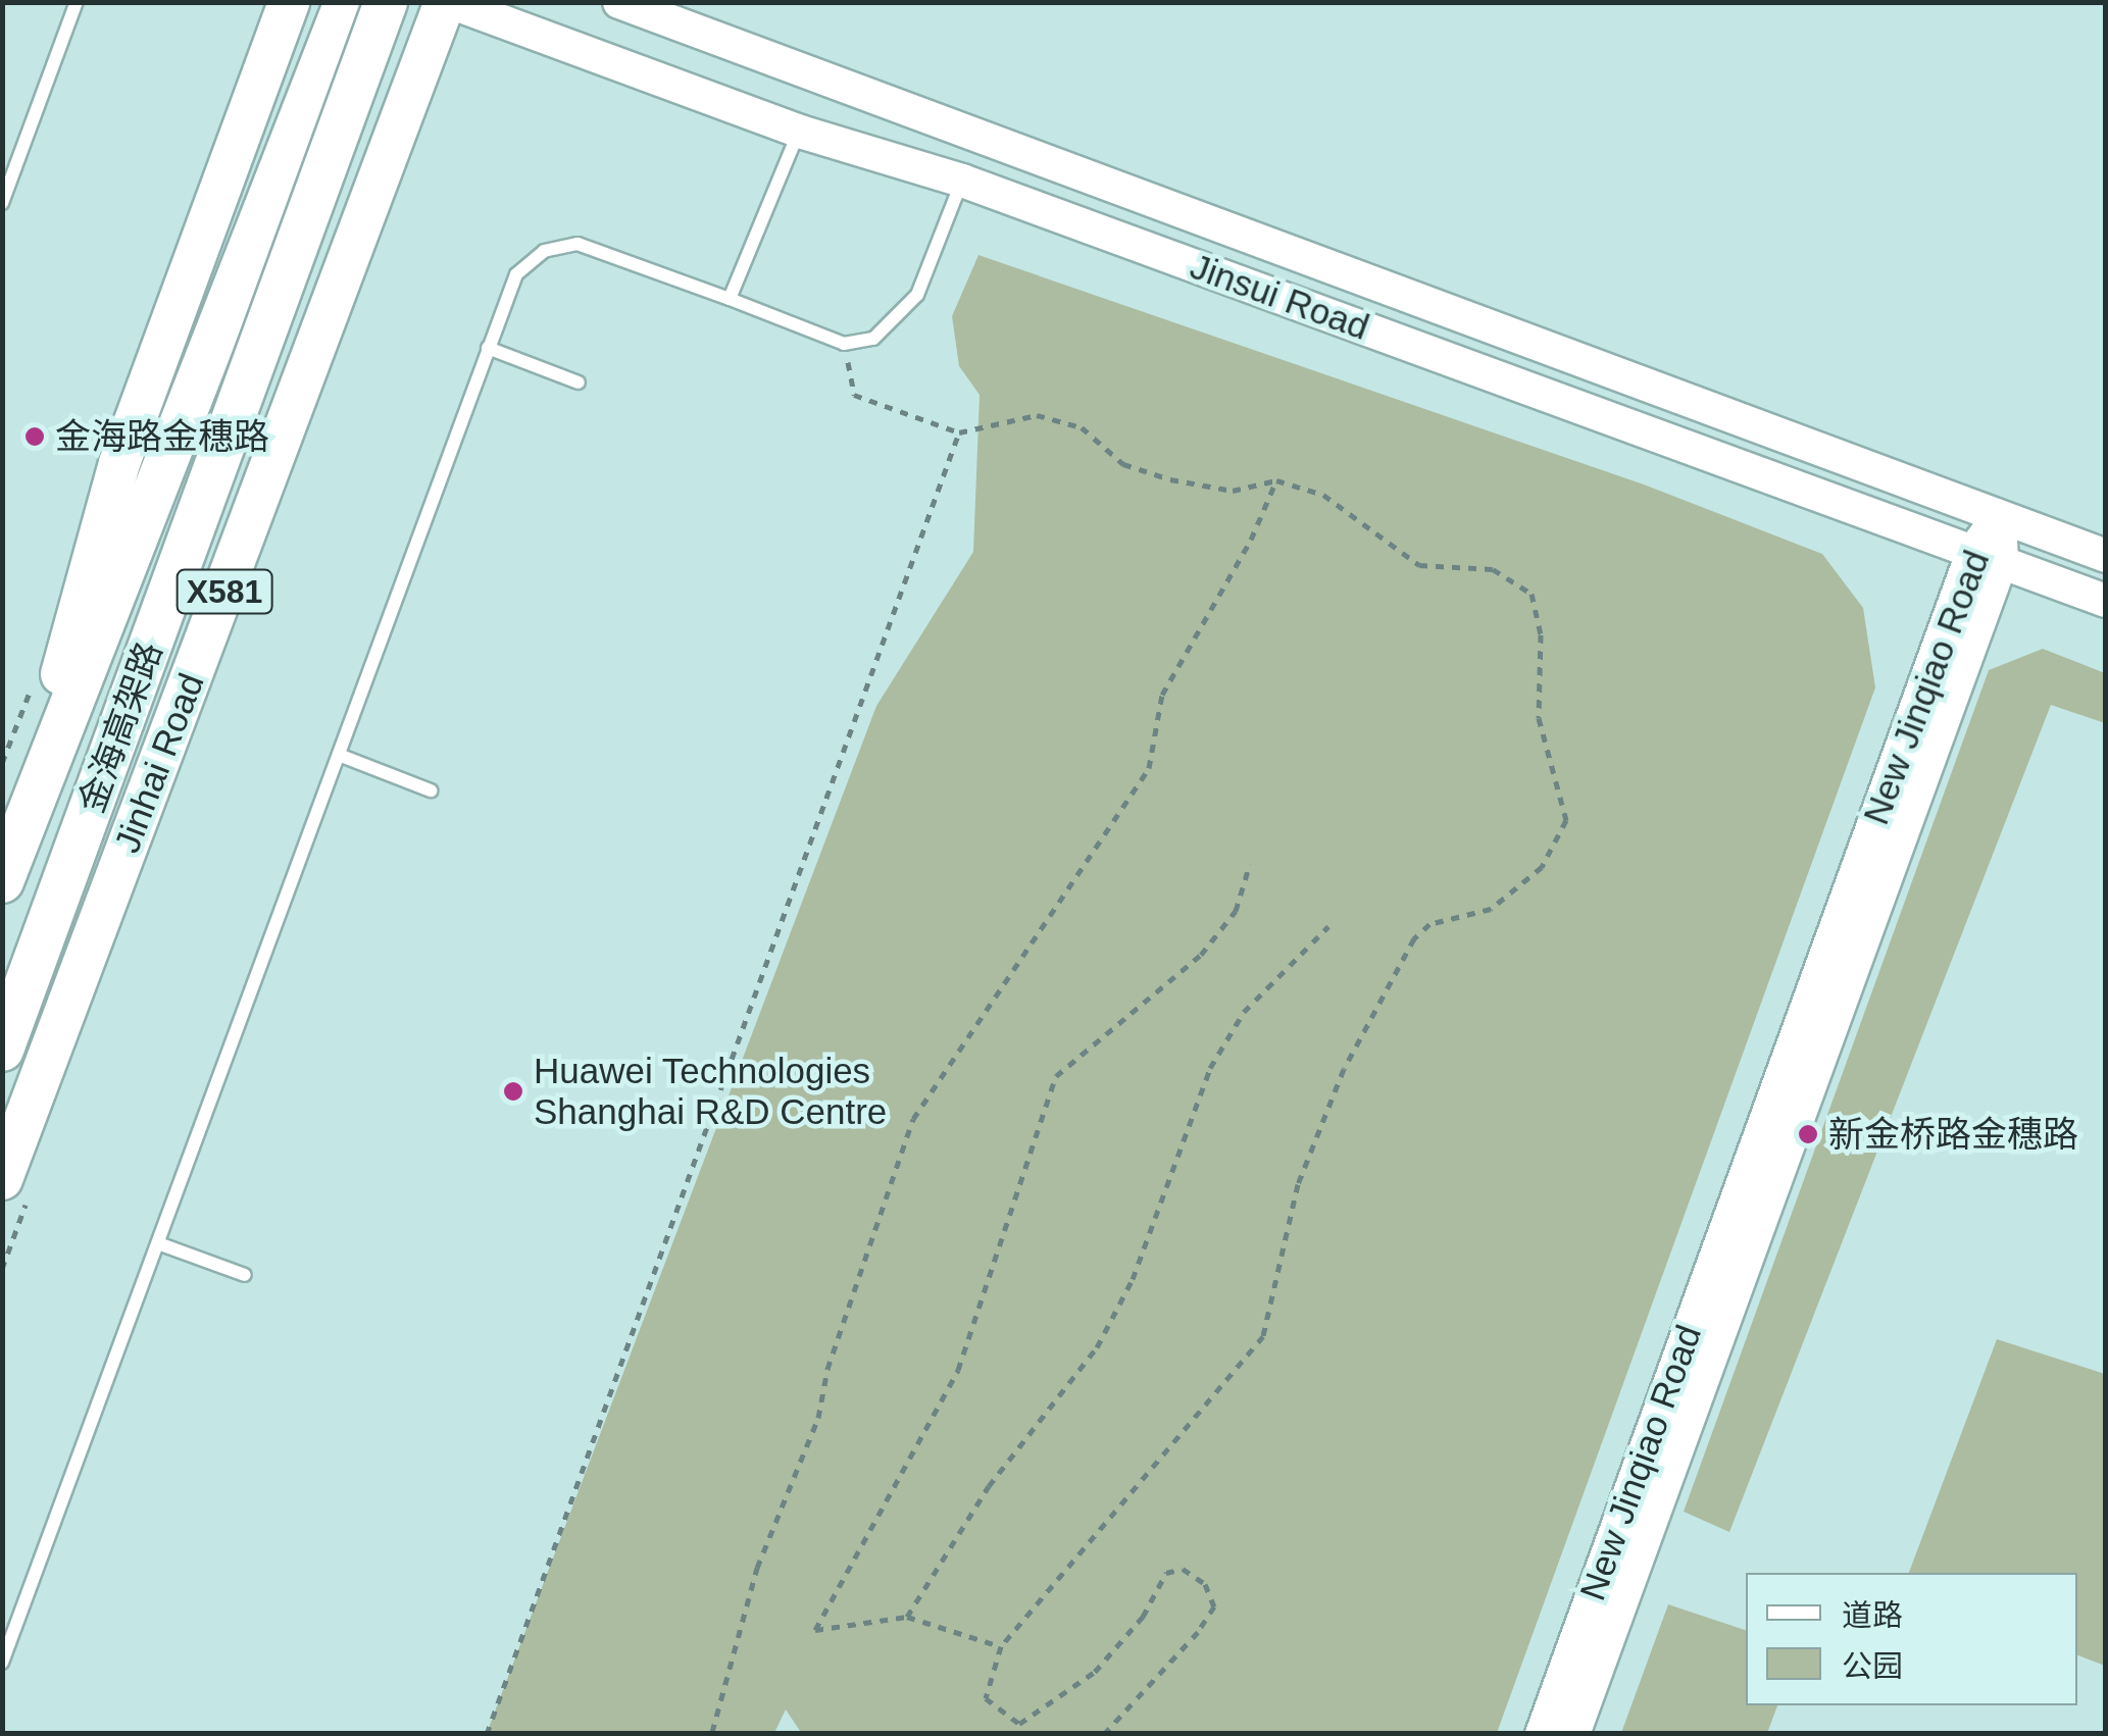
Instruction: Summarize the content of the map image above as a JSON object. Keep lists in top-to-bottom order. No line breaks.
{"streets":{"highway":["金海高架路"],"main road":["X581","Jinhai Road"],"street":["Jinsui Road","New Jinqiao Road"]},"crossings":[["Jinsui Road","New Jinqiao Road"],["Jinsui Road","Jinhai Road"]],"places":["金海路金穗路","Huawei Technologies Shanghai R&D Centre","新金桥路金穗路"],"legend":["道路","公园"]}
